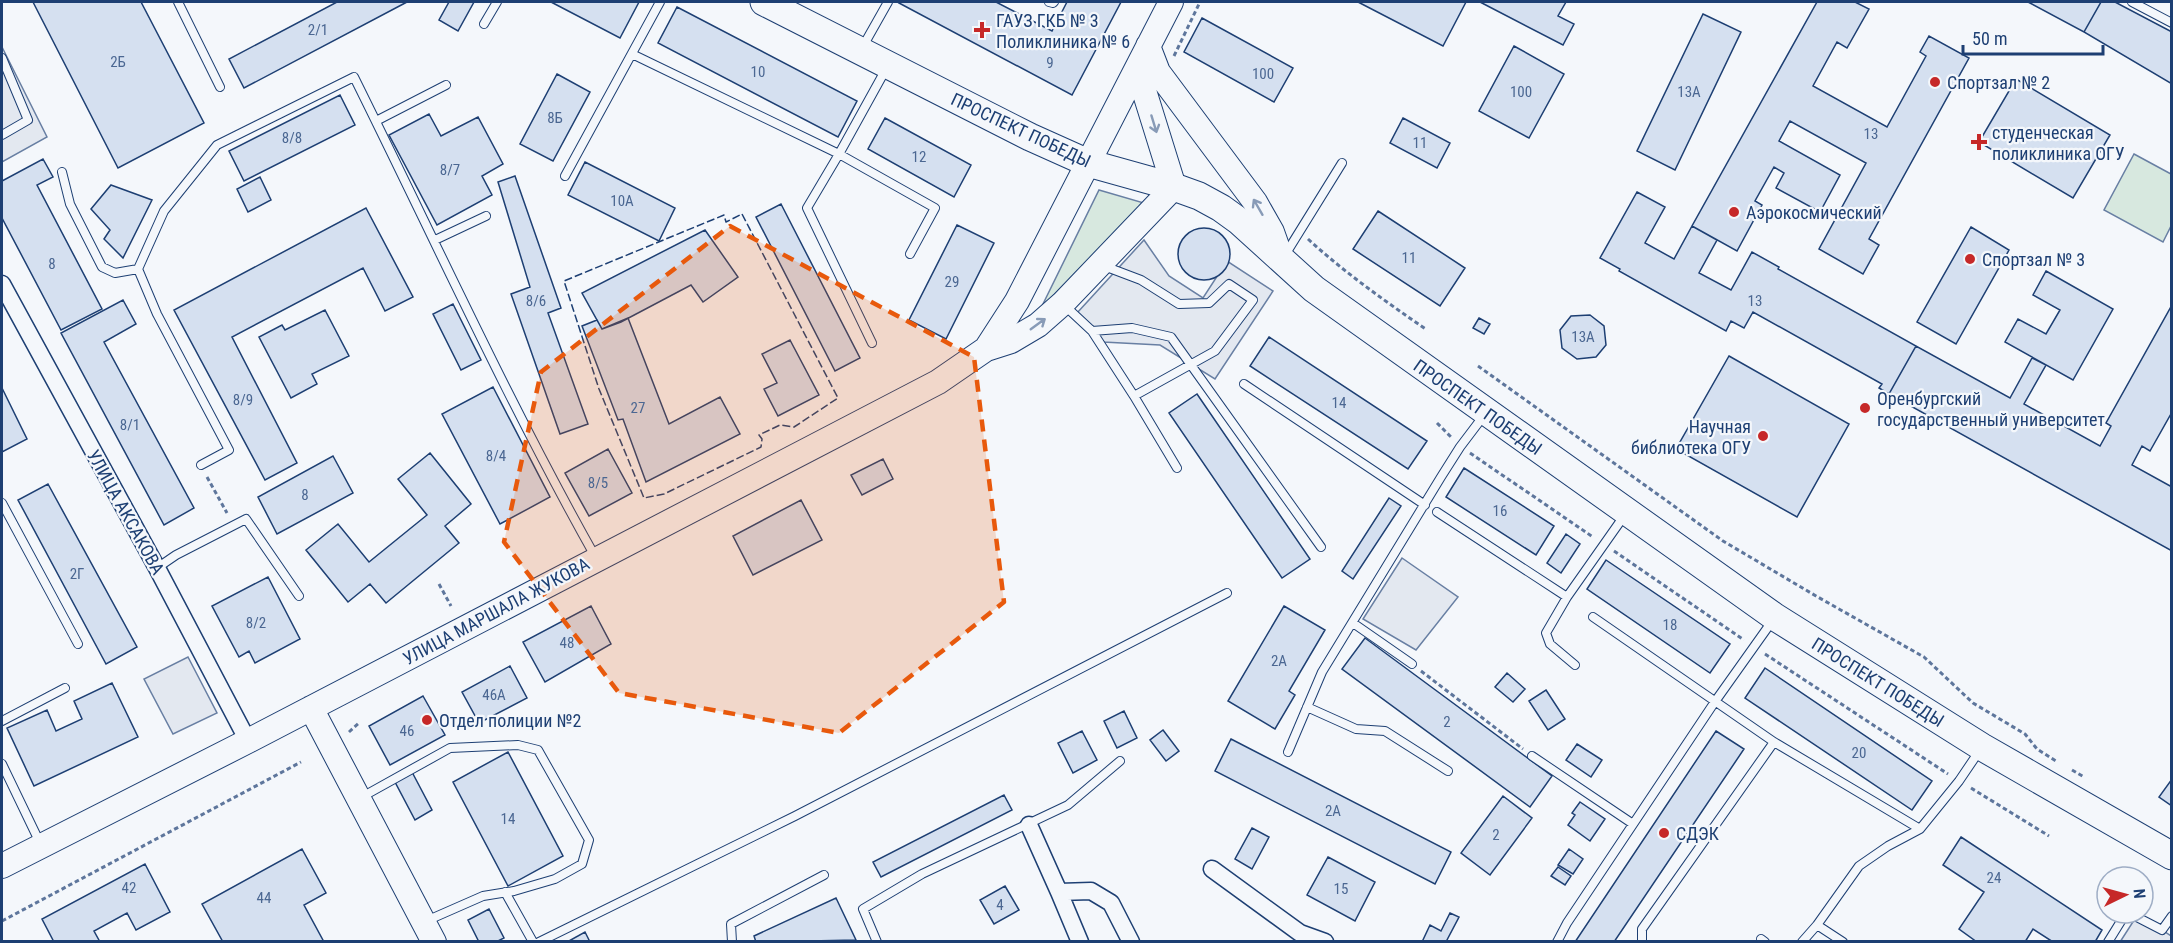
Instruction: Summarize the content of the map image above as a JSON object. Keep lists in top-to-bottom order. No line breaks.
{"streets":{"main road":["ПРОСПЕКТ ПОБЕДЫ","УЛИЦА МАРШАЛА ЖУКОВА"],"street":["УЛИЦА АКСАКОВА"]},"crossings":[["ПРОСПЕКТ ПОБЕДЫ","УЛИЦА МАРШАЛА ЖУКОВА"],["УЛИЦА АКСАКОВА","УЛИЦА МАРШАЛА ЖУКОВА"]],"places":{"health":["ГАУЗ ГКБ № 3 Поликлиника № 6","студенческая поликлиника ОГУ"],"other":["Спортзал № 2","Аэрокосмический","Спортзал № 3","Оренбургский государственный университет","Научная библиотека ОГУ","Отдел полиции №2","СДЭК"]},"house_numbers":["2/1","2Б","9","10","100","100","13А","8Б","13","8/8","11","12","8/7","10А","11","8","29","8/6","13","13А","8/9","14","27","8/1","8/4","8/5","8","16","2Г","8/2","18","48","2А","46А","2","46","20","2А","14","2","24","42","15","44","4"],"scale_bar":"50 m","north":"right"}
